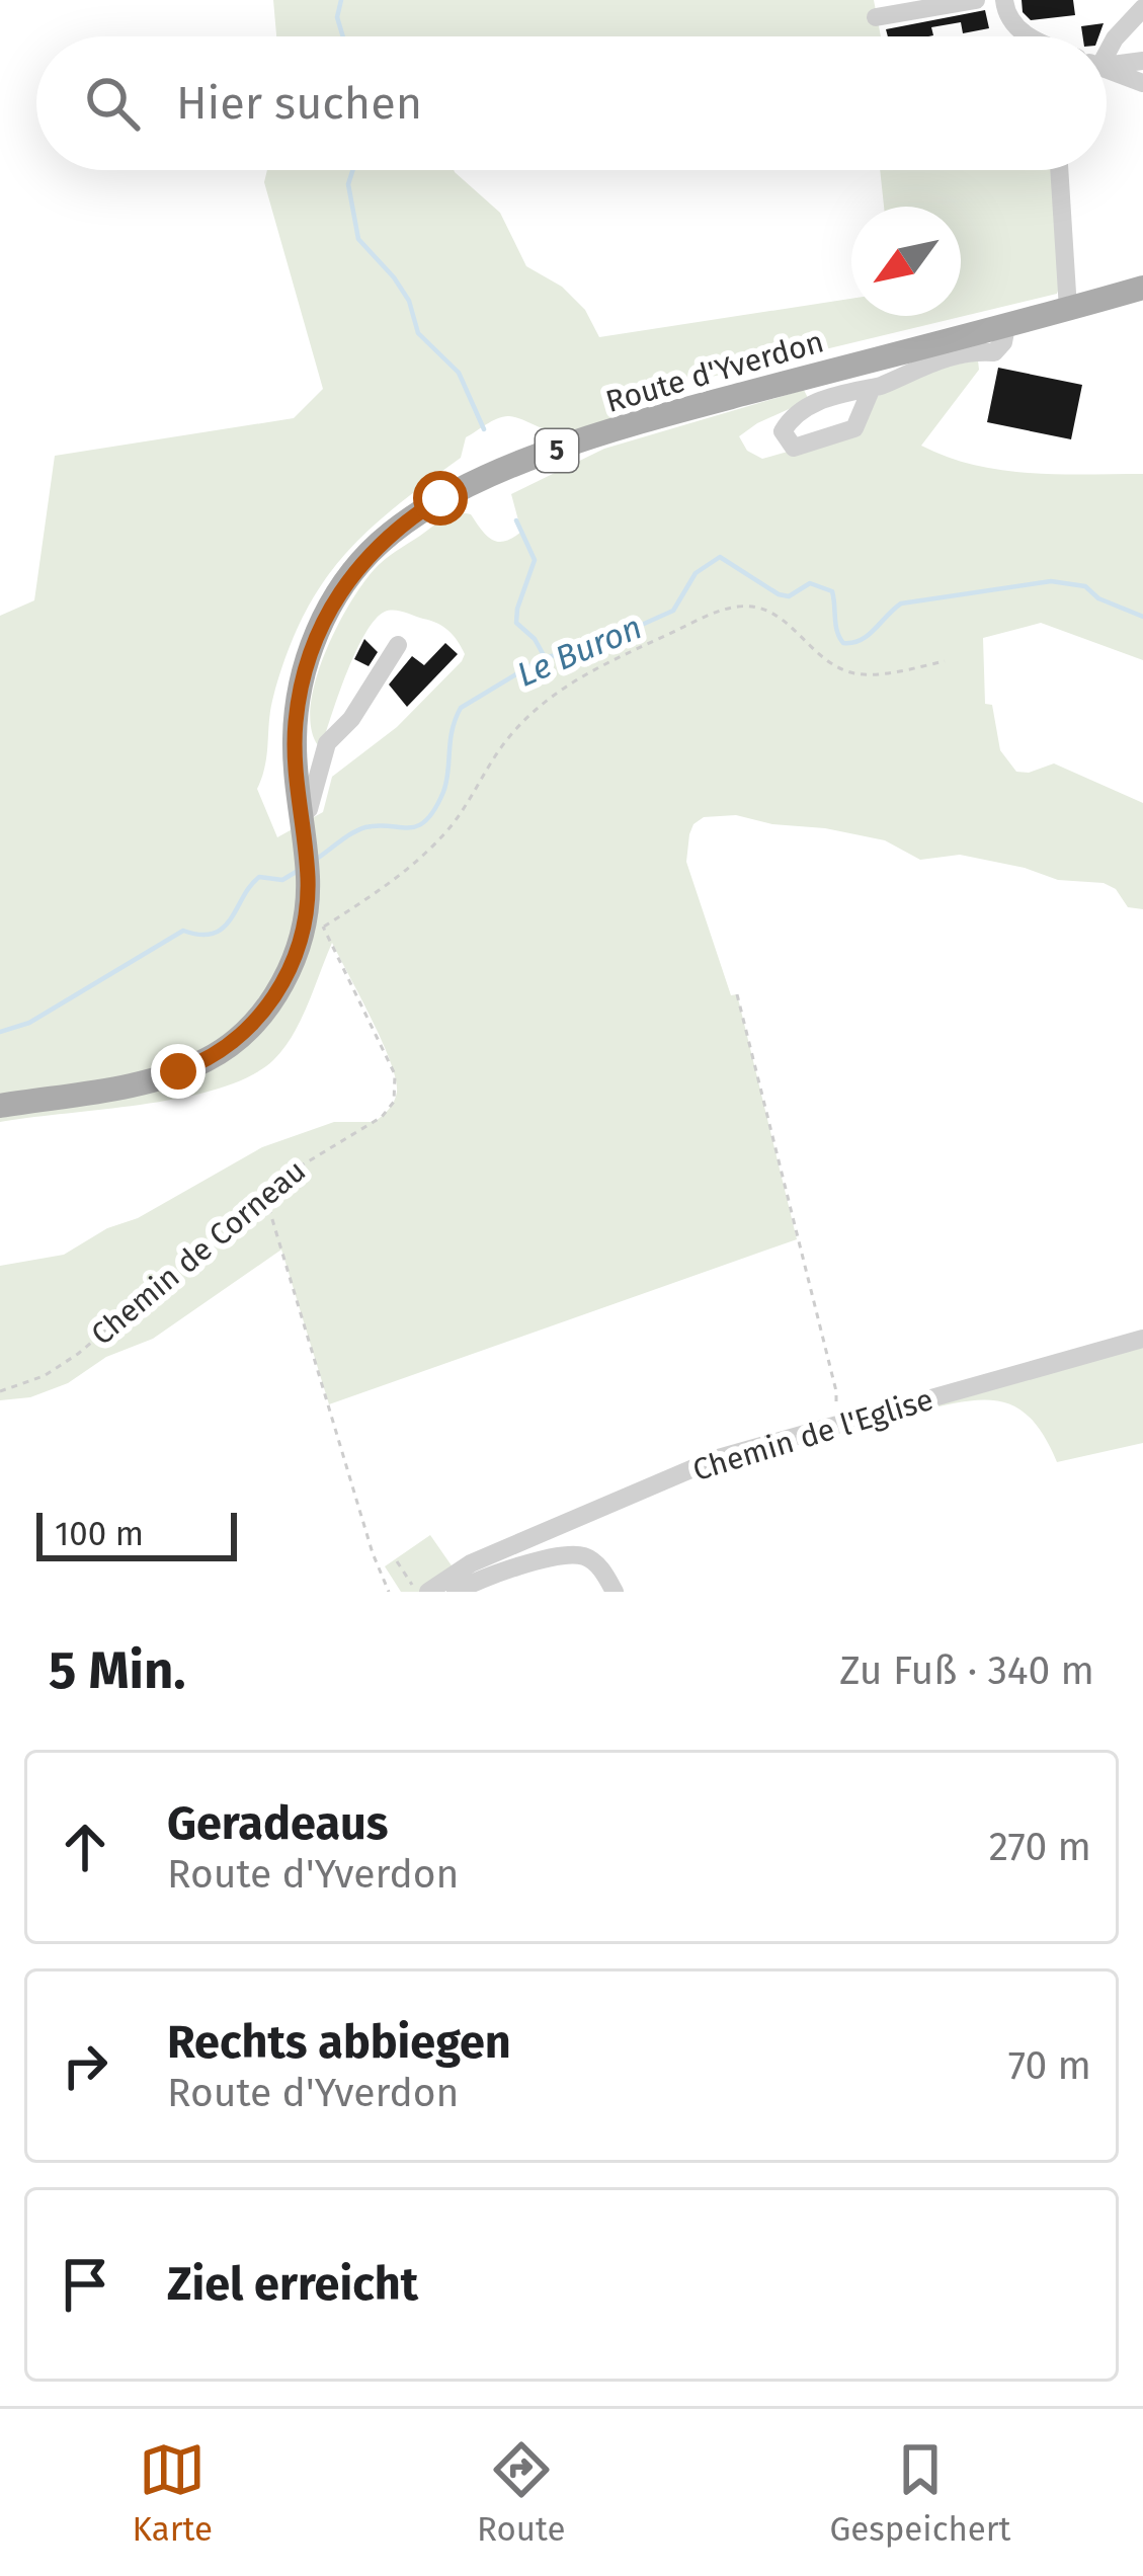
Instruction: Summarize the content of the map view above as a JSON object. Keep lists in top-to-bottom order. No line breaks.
{"streets":{"main road":["Route d'Yverdon","5"],"street":["Chemin de l'Eglise"],"path":["Chemin de Corneau"]},"crossings":[["Route d'Yverdon","Chemin de Corneau"]],"water":["Le Buron"],"scale_bar":"100 m","north":"bottom left","page":{"search":"Hier suchen","scale":"100 m","heading":["5 Min.","Zu Fuß · 340 m"],"list":[["Geradeaus","Route d'Yverdon","270 m"],["Rechts abbiegen","Route d'Yverdon","70 m"],"Ziel erreicht"],"nav":["Karte","Route","Gespeichert"]}}
